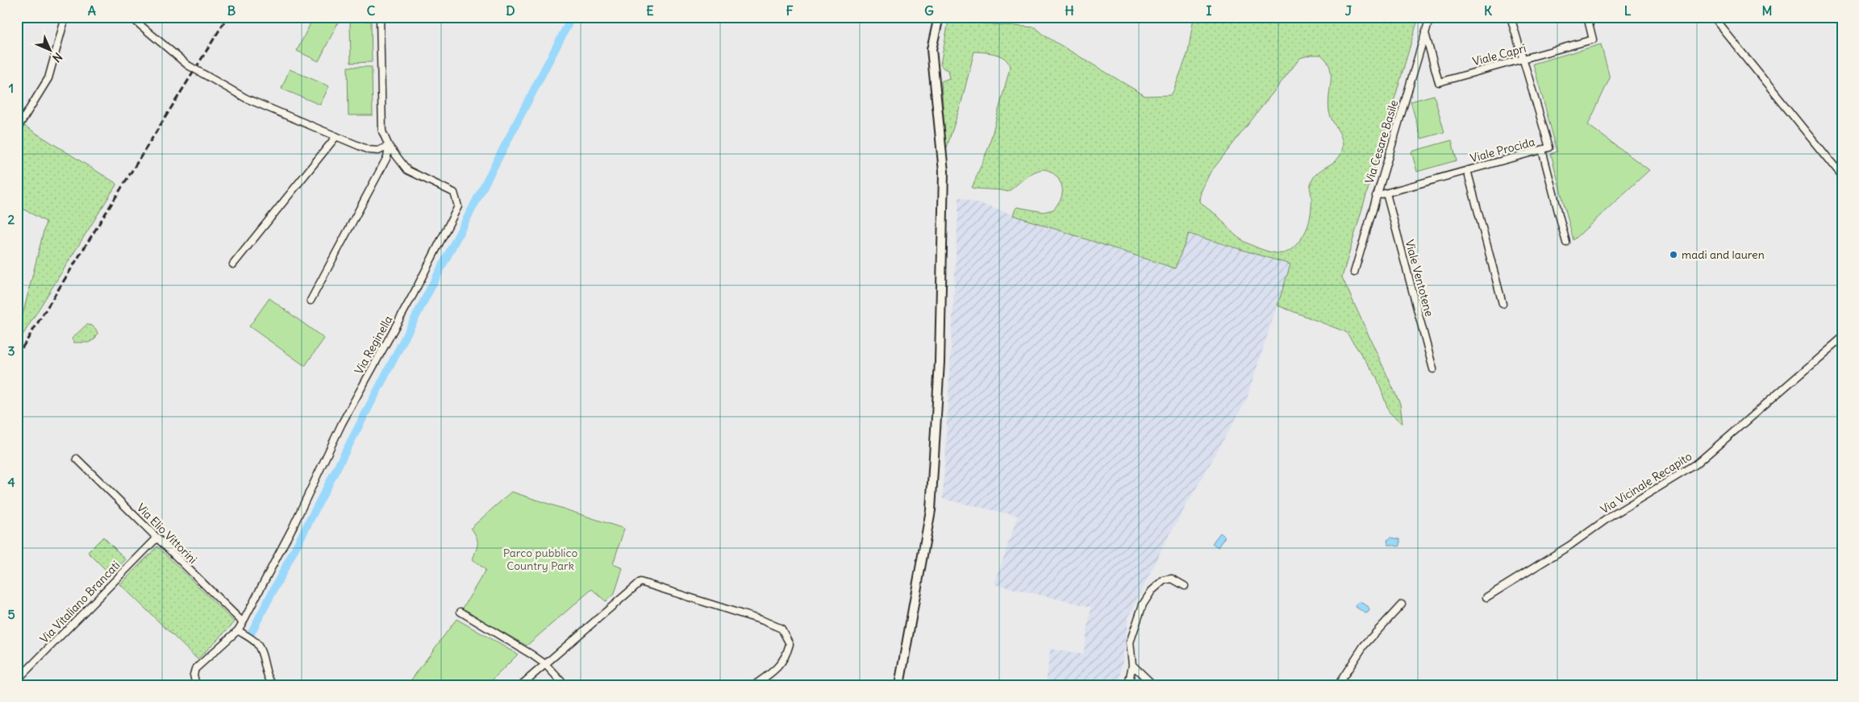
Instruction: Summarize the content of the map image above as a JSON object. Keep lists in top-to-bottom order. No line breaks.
{"streets":{"street":["Viale Capri","Via Cesare Basile","Viale Procida","Viale Ventotene","Via Reginella","Via Vicinale Recapito","Via Elio Vittorini","Via Vitaliano Brancati"]},"crossings":[["Viale Capri","Via Cesare Basile"],["Viale Capri","Viale Procida"],["Via Cesare Basile","Viale Procida"],["Viale Procida","Viale Ventotene"],["Via Reginella","Via Elio Vittorini"],["Via Elio Vittorini","Via Vitaliano Brancati"]],"parks":["Parco pubblico Country Park"],"places":["madi and lauren"],"north":"bottom right","grid":{"columns":["A","B","C","D","E","F","G","H","I","J","K","L","M"],"rows":["1","2","3","4","5"]}}
